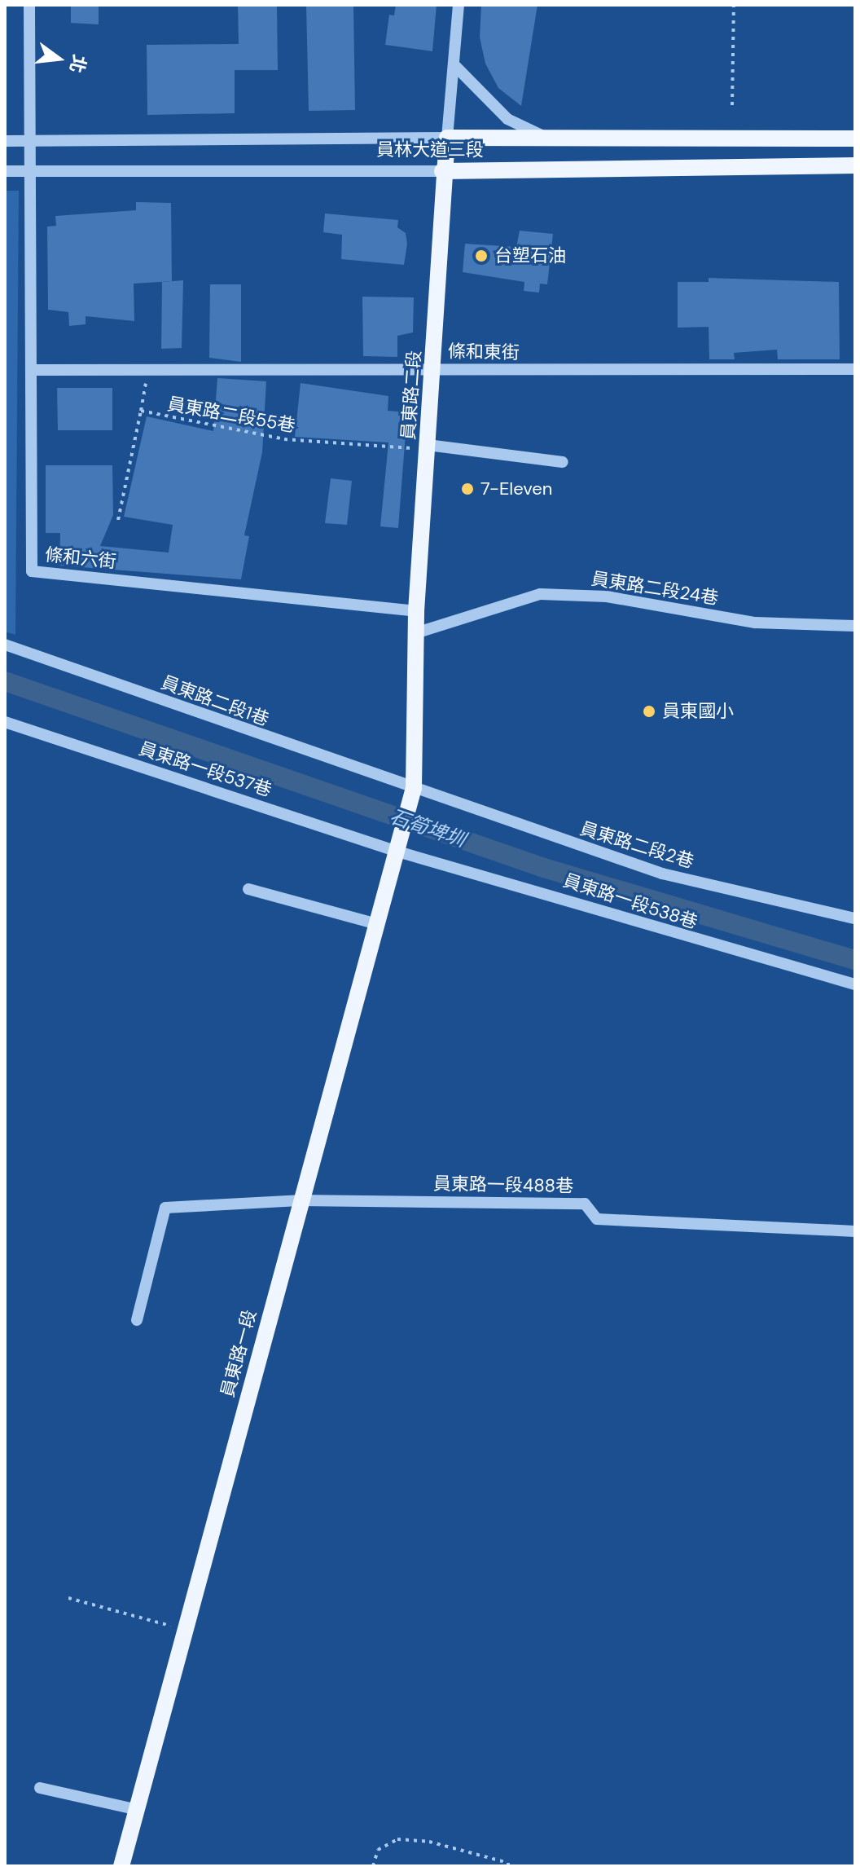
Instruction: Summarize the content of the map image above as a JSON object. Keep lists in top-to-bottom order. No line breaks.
{"streets":{"main road":["員林大道三段","員東路二段","員東路一段"],"street":["條和東街","條和六街","員東路二段24巷","員東路二段1巷","員東路一段537巷","員東路二段2巷","員東路一段538巷","員東路一段488巷"],"path":["員東路二段55巷"]},"crossings":[["員林大道三段","員東路二段"],["員林大道三段","條和六街"],["條和東街","員東路二段"],["條和東街","條和六街"],["員東路二段","員東路二段55巷"],["員東路二段","條和六街"],["員東路二段","員東路二段24巷"],["員東路二段","員東路二段1巷"],["員東路二段","員東路一段537巷"],["員東路二段","員東路二段2巷"],["員東路二段","員東路一段538巷"],["員東路二段","員東路一段"],["員東路二段1巷","員東路二段2巷"],["員東路一段537巷","員東路一段538巷"],["員東路一段537巷","員東路一段"],["員東路一段538巷","員東路一段"],["員東路一段488巷","員東路一段"]],"water":["石筍埤圳"],"places":["台塑石油","7-Eleven","員東國小"],"north":"right"}
